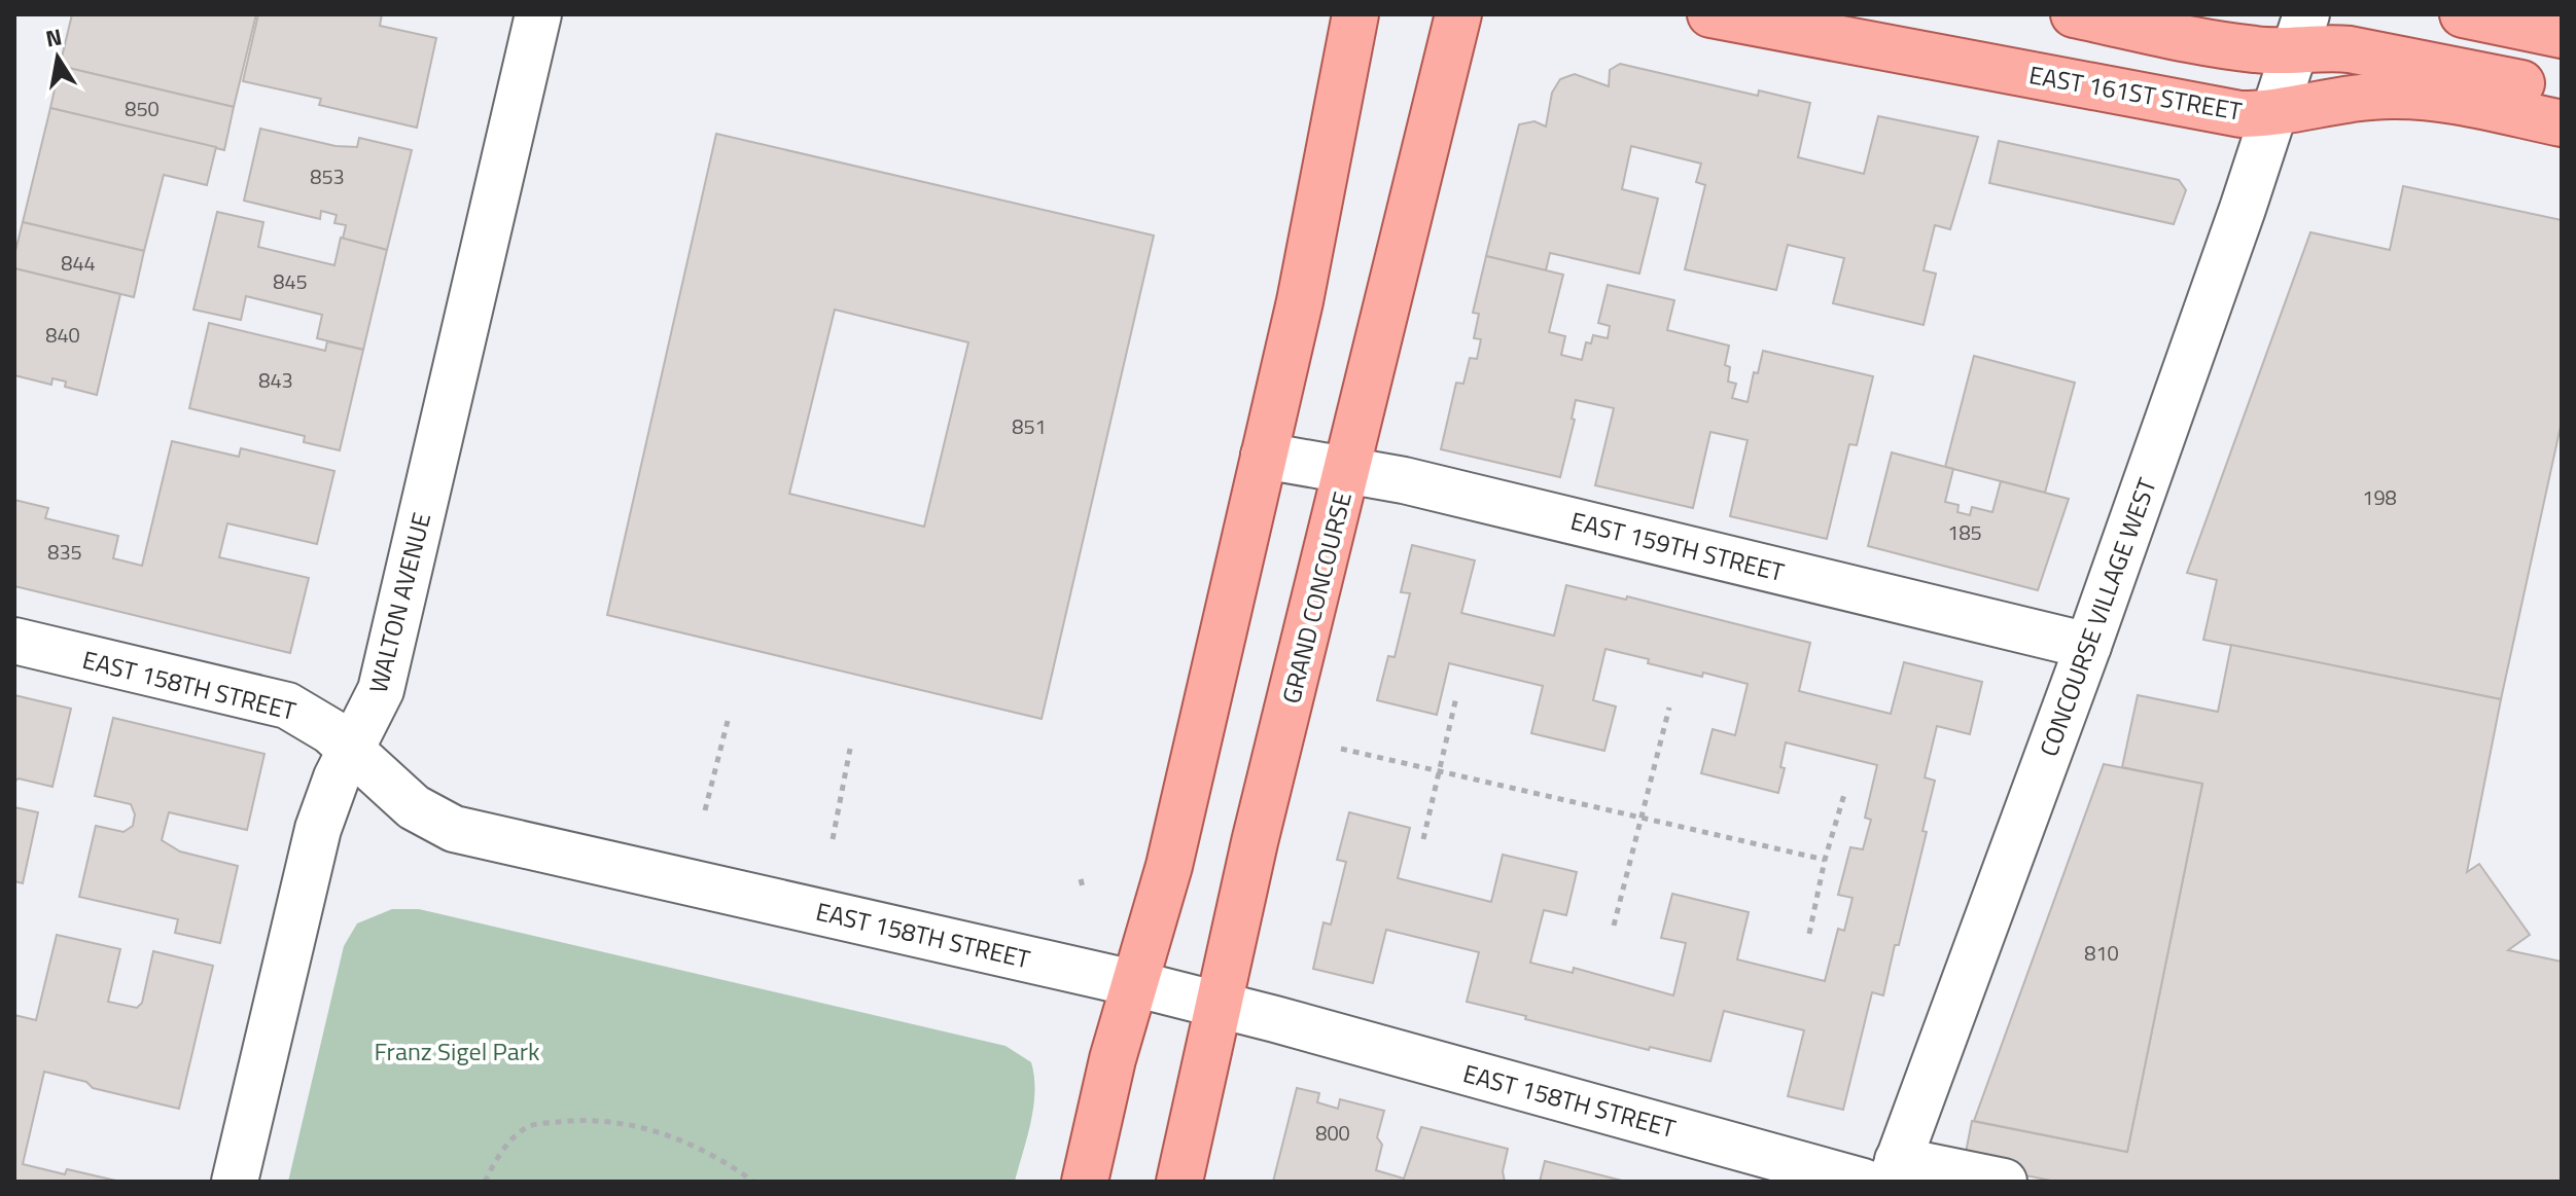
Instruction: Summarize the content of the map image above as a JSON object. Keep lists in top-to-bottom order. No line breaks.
{"streets":{"main road":["EAST 161ST STREET","GRAND CONCOURSE"],"street":["EAST 159TH STREET","WALTON AVENUE","CONCOURSE VILLAGE WEST","EAST 158TH STREET"]},"crossings":[["EAST 161ST STREET","CONCOURSE VILLAGE WEST"],["EAST 159TH STREET","GRAND CONCOURSE"],["EAST 159TH STREET","CONCOURSE VILLAGE WEST"],["GRAND CONCOURSE","EAST 158TH STREET"],["WALTON AVENUE","EAST 158TH STREET"],["CONCOURSE VILLAGE WEST","EAST 158TH STREET"]],"parks":["Franz Sigel Park"],"house_numbers":["850","853","844","845","840","843","851","198","185","835","810","800"],"north":"top"}
